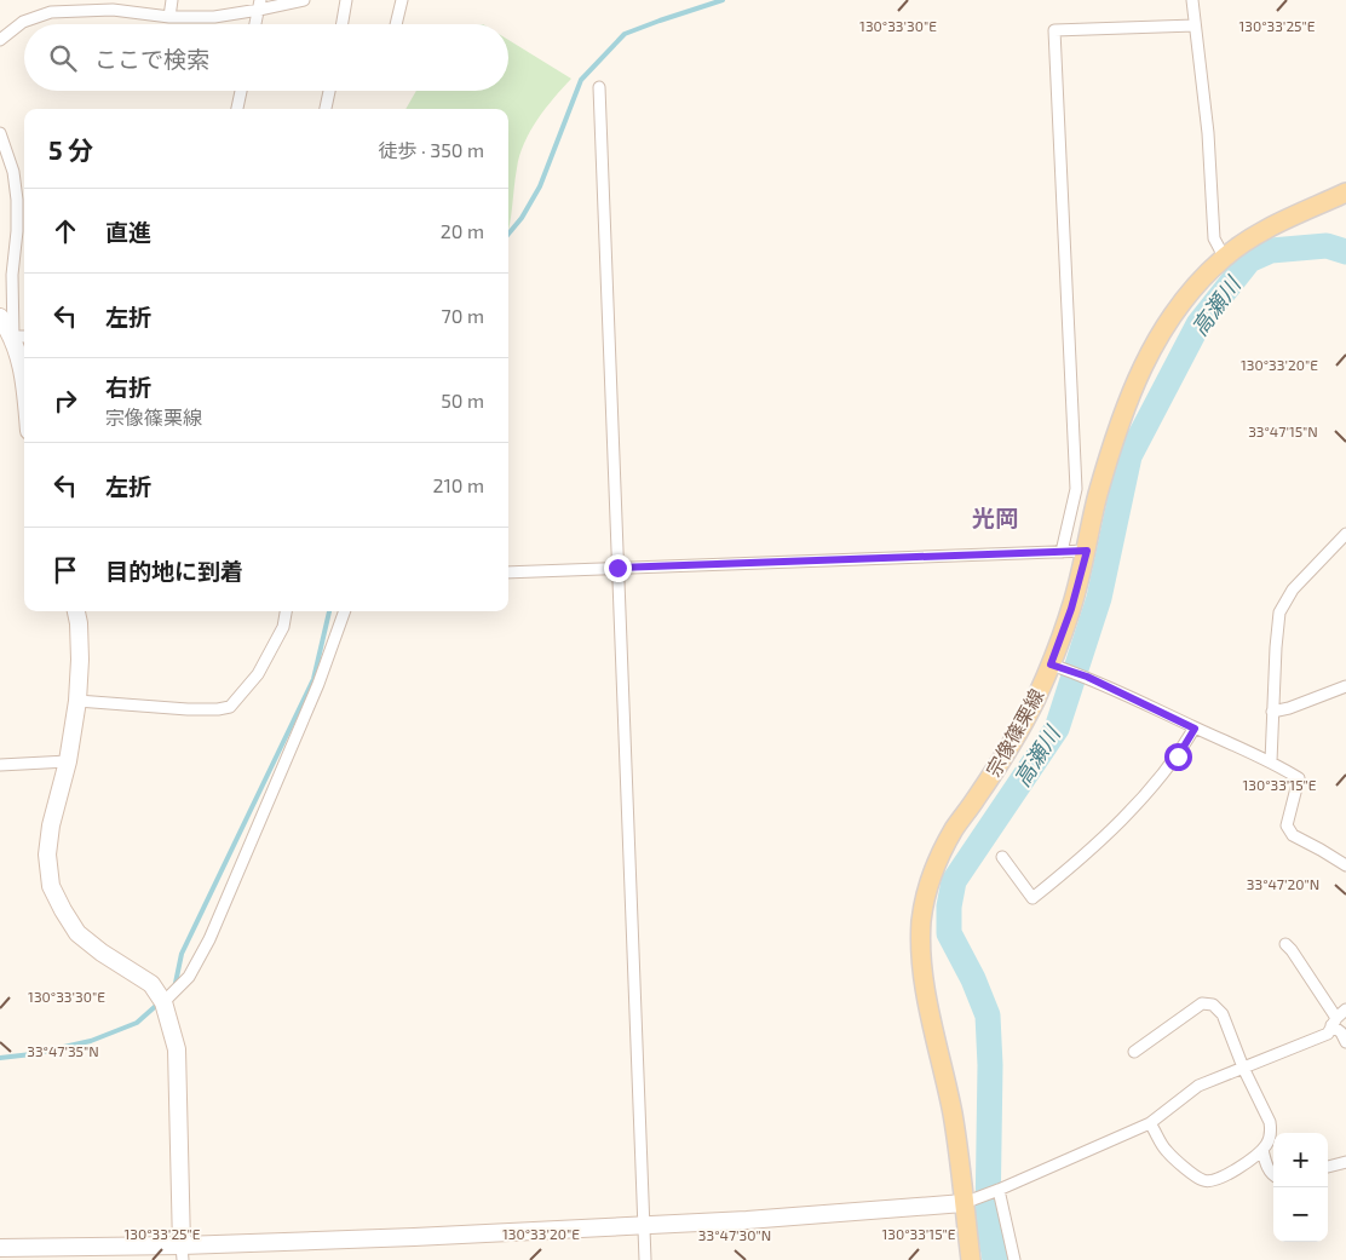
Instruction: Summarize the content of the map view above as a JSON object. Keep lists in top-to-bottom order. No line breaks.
{"streets":{"main road":["宗像篠栗線"]},"districts":["光岡"],"water":["高瀬川"],"page":{"search":"ここで検索","heading":["5 分","徒歩 · 350 m"],"list":[["直進","20 m"],["左折","70 m"],["右折","宗像篠栗線","50 m"],["左折","210 m"],"目的地に到着"],"map_buttons":["+","−"]},"coordinates":["130°33'30\"E","130°33'25\"E","130°33'20\"E","33°47'15\"N","130°33'15\"E","33°47'20\"N","33°47'35\"N","33°47'30\"N"]}
